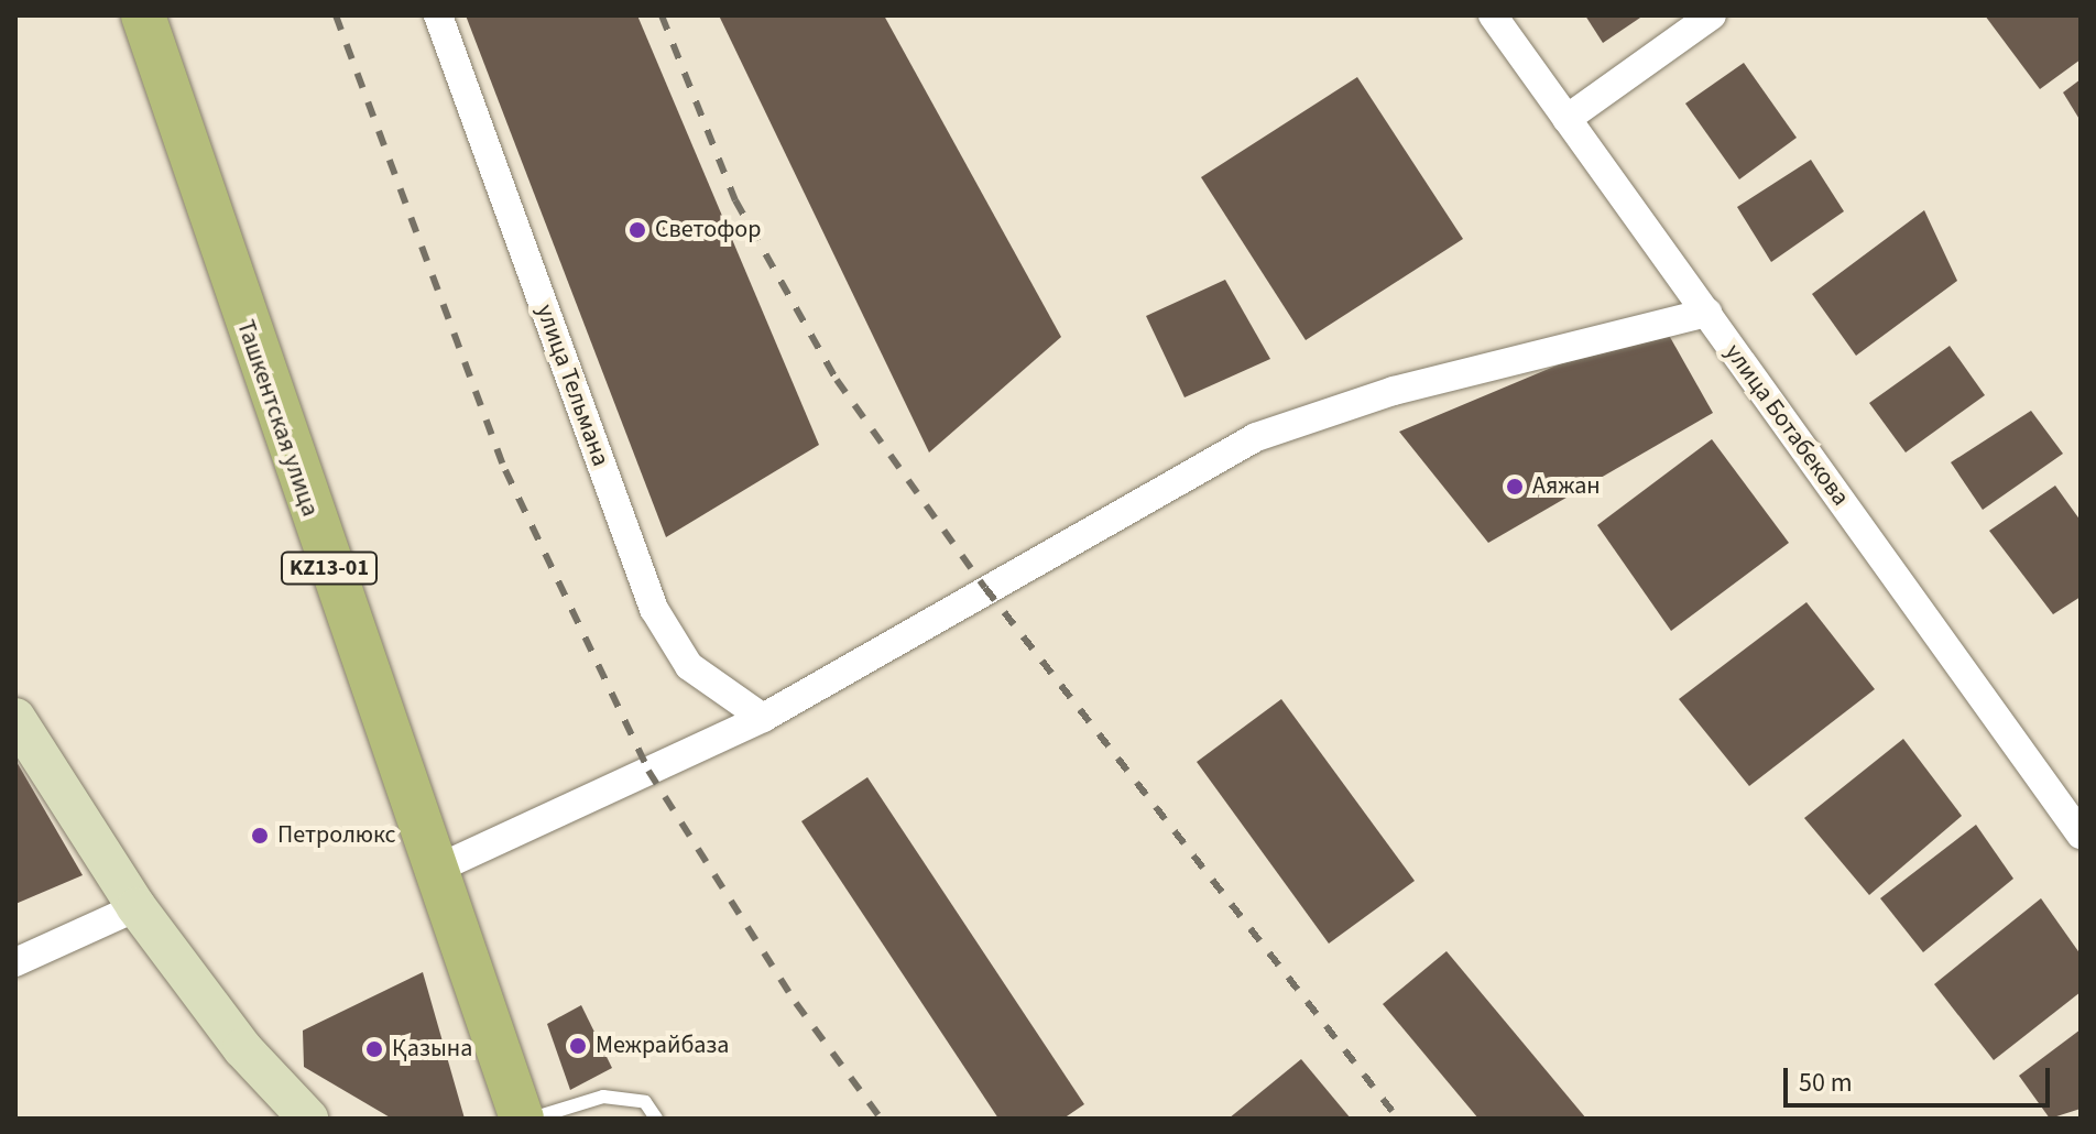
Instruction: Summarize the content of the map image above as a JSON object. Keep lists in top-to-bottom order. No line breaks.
{"streets":{"main road":["Ташкентская улица","KZ13-01"],"street":["улица Тельмана","улица Ботабекова"]},"places":["Светофор","Аяжан","Петролюкс","Межрайбаза","Қазына"],"scale_bar":"50 m"}
